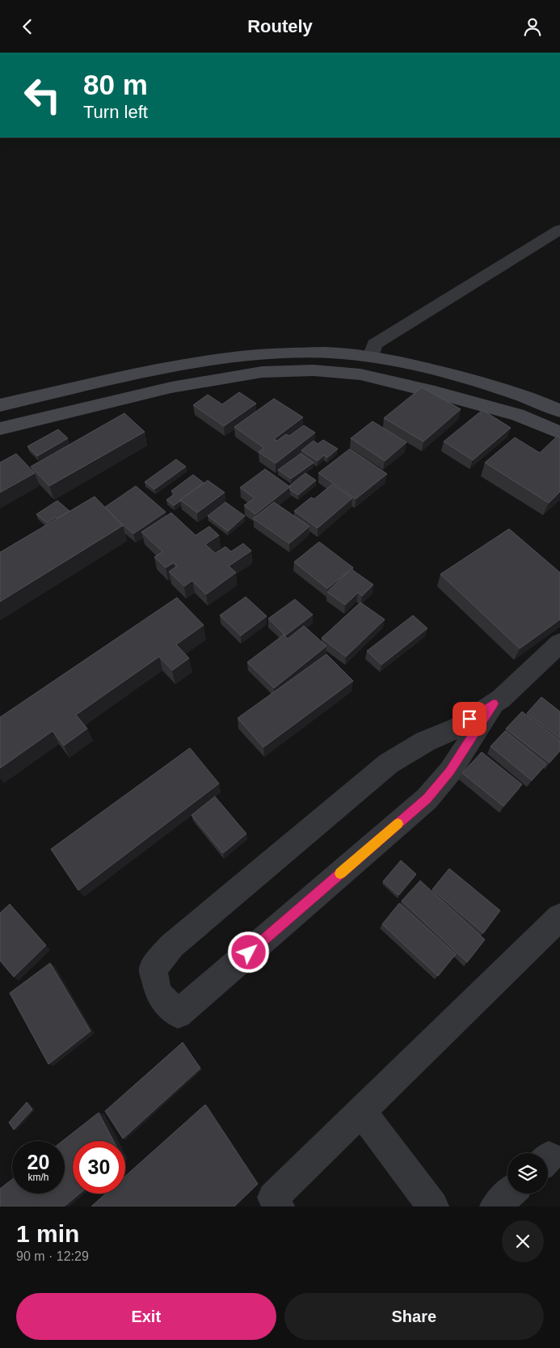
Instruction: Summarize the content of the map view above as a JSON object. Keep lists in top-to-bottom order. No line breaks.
{"page":{"header":"Routely","turn":["80 m","Turn left"],"speed":"20 km/h","limit":"30","heading":["1 min","90 m · 12:29"],"buttons":["Exit","Share"]}}
